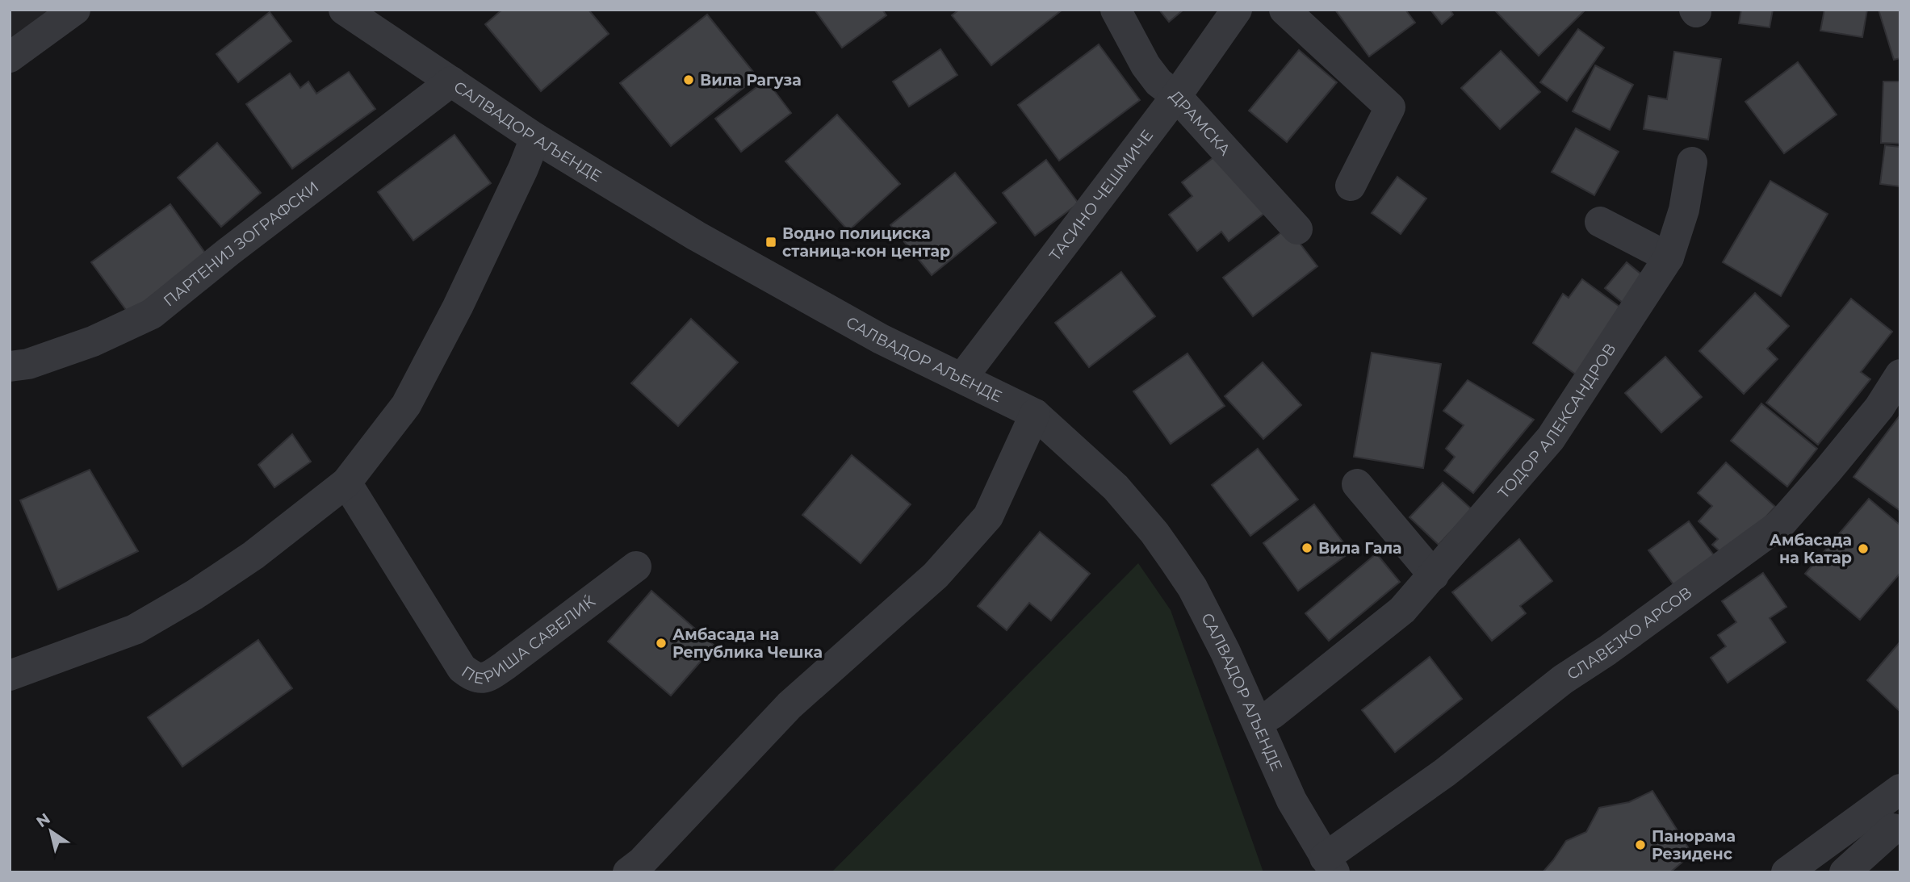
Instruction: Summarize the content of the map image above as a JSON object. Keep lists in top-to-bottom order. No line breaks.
{"streets":{"street":["ДРАМСКА","САЛВАДОР АЉЕНДЕ","ТАСИНО ЧЕШМИЧЕ","ПАРТЕНИЈ ЗОГРАФСКИ","ТОДОР АЛЕКСАНДРОВ","ПЕРИША САВЕЛИЌ","СЛАВЕЈКО АРСОВ"]},"crossings":[["ДРАМСКА","ТАСИНО ЧЕШМИЧЕ"],["САЛВАДОР АЉЕНДЕ","ТАСИНО ЧЕШМИЧЕ"],["САЛВАДОР АЉЕНДЕ","ПАРТЕНИЈ ЗОГРАФСКИ"],["САЛВАДОР АЉЕНДЕ","ТОДОР АЛЕКСАНДРОВ"],["САЛВАДОР АЉЕНДЕ","СЛАВЕЈКО АРСОВ"]],"places":{"other":["Вила Рагуза","Вила Гала","Амбасада на Катар","Амбасада на Република Чешка","Панорама Резиденс"],"transit":["Водно полициска станица-кон центар"]},"north":"top left"}
